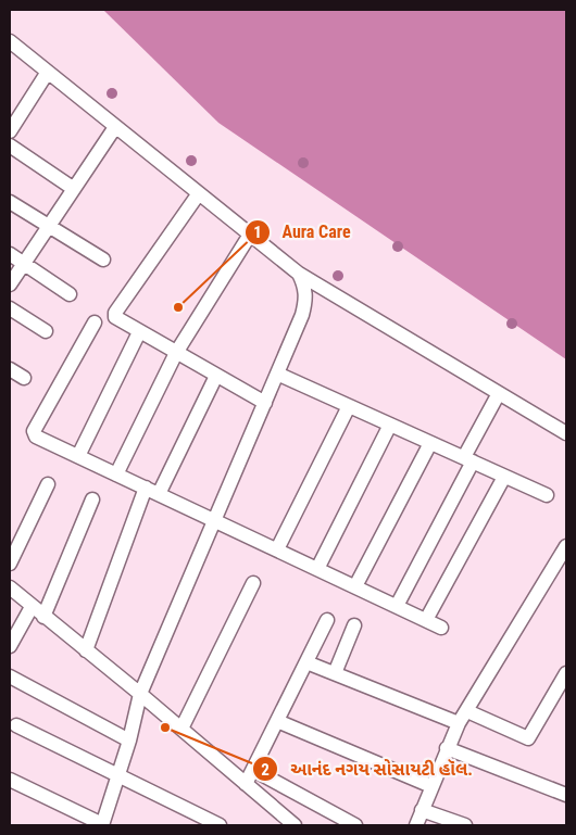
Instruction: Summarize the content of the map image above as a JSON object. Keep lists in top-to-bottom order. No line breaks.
{"places":["Aura Care","આનંદ નગય સોસાયટી હૉલ."]}
